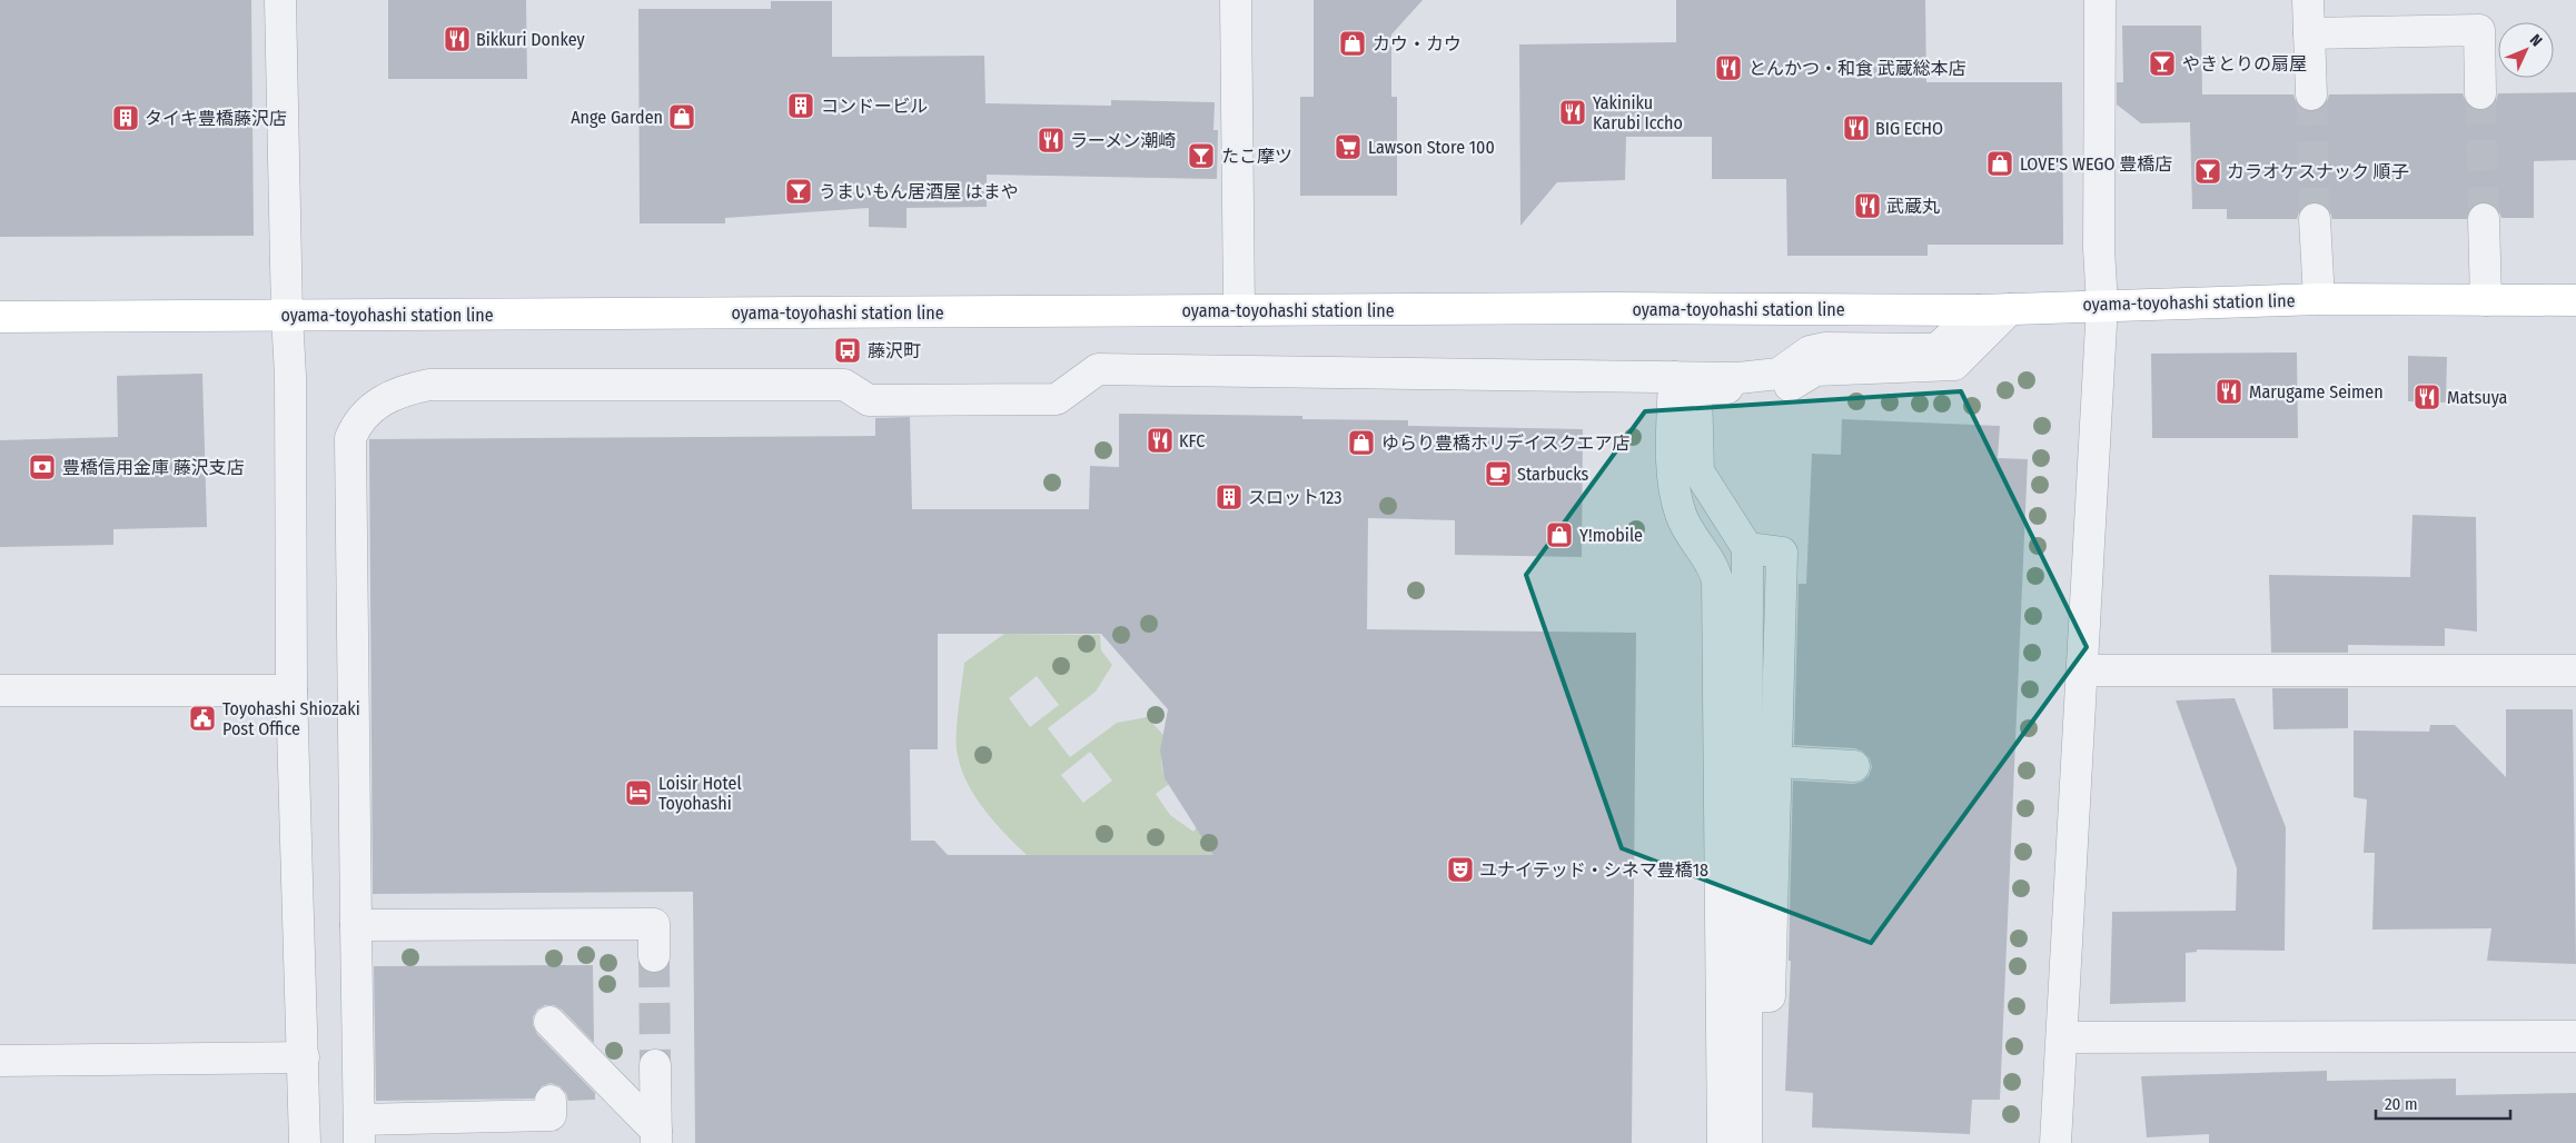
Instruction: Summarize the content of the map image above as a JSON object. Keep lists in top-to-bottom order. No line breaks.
{"streets":{"main road":["oyama-toyohashi station line"]},"places":{"restaurant":["Bikkuri Donkey","とんかつ・和食 武蔵総本店","Yakiniku Karubi Iccho","BIG ECHO","ラーメン潮崎","武蔵丸","Marugame Seimen","Matsuya","KFC"],"shop":["カウ・カウ","Ange Garden","LOVE'S WEGO 豊橋店","ゆらり豊橋ホリデイスクエア店","Y!mobile"],"bar":["やきとりの扇屋","たこ摩ツ","カラオケスナック 順子","うまいもん居酒屋 はまや"],"building":["コンドービル","タイキ豊橋藤沢店","スロット123"],"supermarket":["Lawson Store 100"],"bus stop":["藤沢町"],"bank":["豊橋信用金庫 藤沢支店"],"cafe":["Starbucks"],"public building":["Toyohashi Shiozaki Post Office"],"hotel":["Loisir Hotel Toyohashi"],"theatre":["ユナイテッド・シネマ豊橋18"]},"scale_bar":"20 m","north":"top right"}
